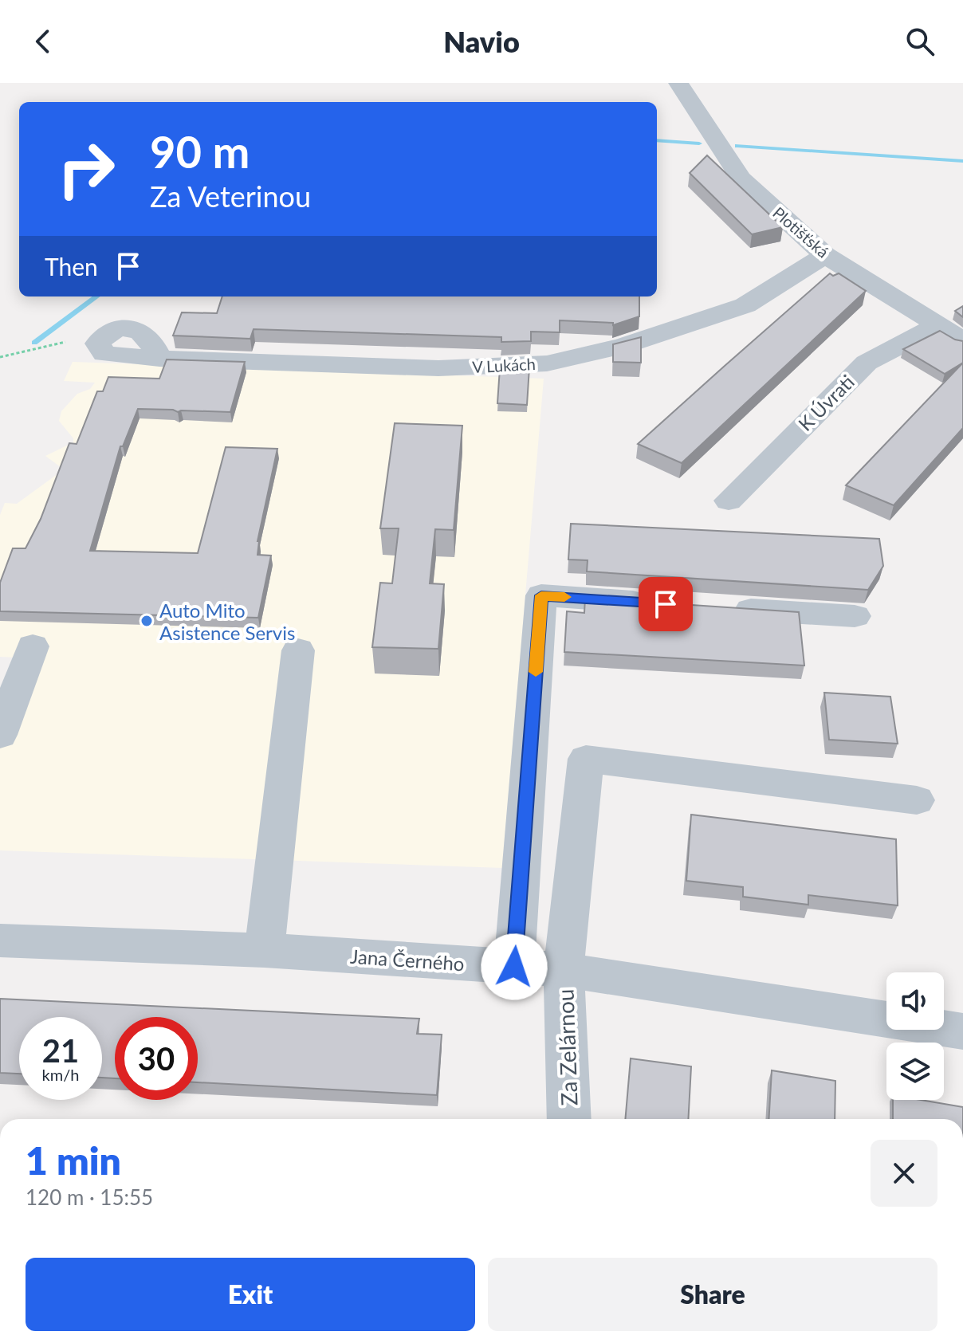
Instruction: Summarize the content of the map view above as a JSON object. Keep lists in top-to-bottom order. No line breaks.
{"streets":{"street":["Plotišťská","V Lukách","K Úvrati","Jana Černého","Za Zelárnou"]},"crossings":[["Plotišťská","V Lukách"],["Plotišťská","K Úvrati"],["Jana Černého","Za Zelárnou"]],"places":["Auto Mito Asistence Servis"],"page":{"header":"Navio","turn":["90 m","Za Veterinou"],"then":"Then","speed":"21 km/h","limit":"30","heading":["1 min","120 m · 15:55"],"buttons":["Exit","Share"]}}
